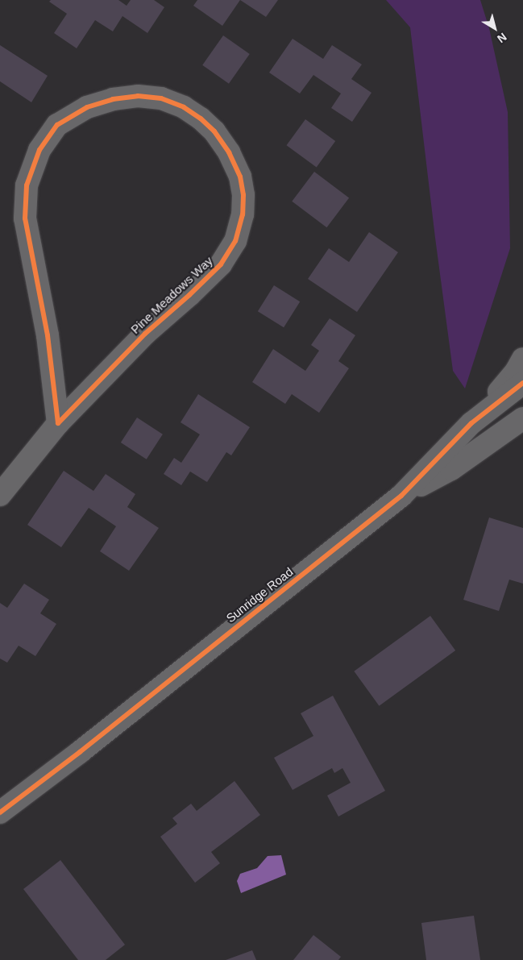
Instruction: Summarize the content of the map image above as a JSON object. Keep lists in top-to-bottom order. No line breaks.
{"streets":{"street":["Pine Meadows Way","Sunridge Road"]},"north":"bottom right"}
